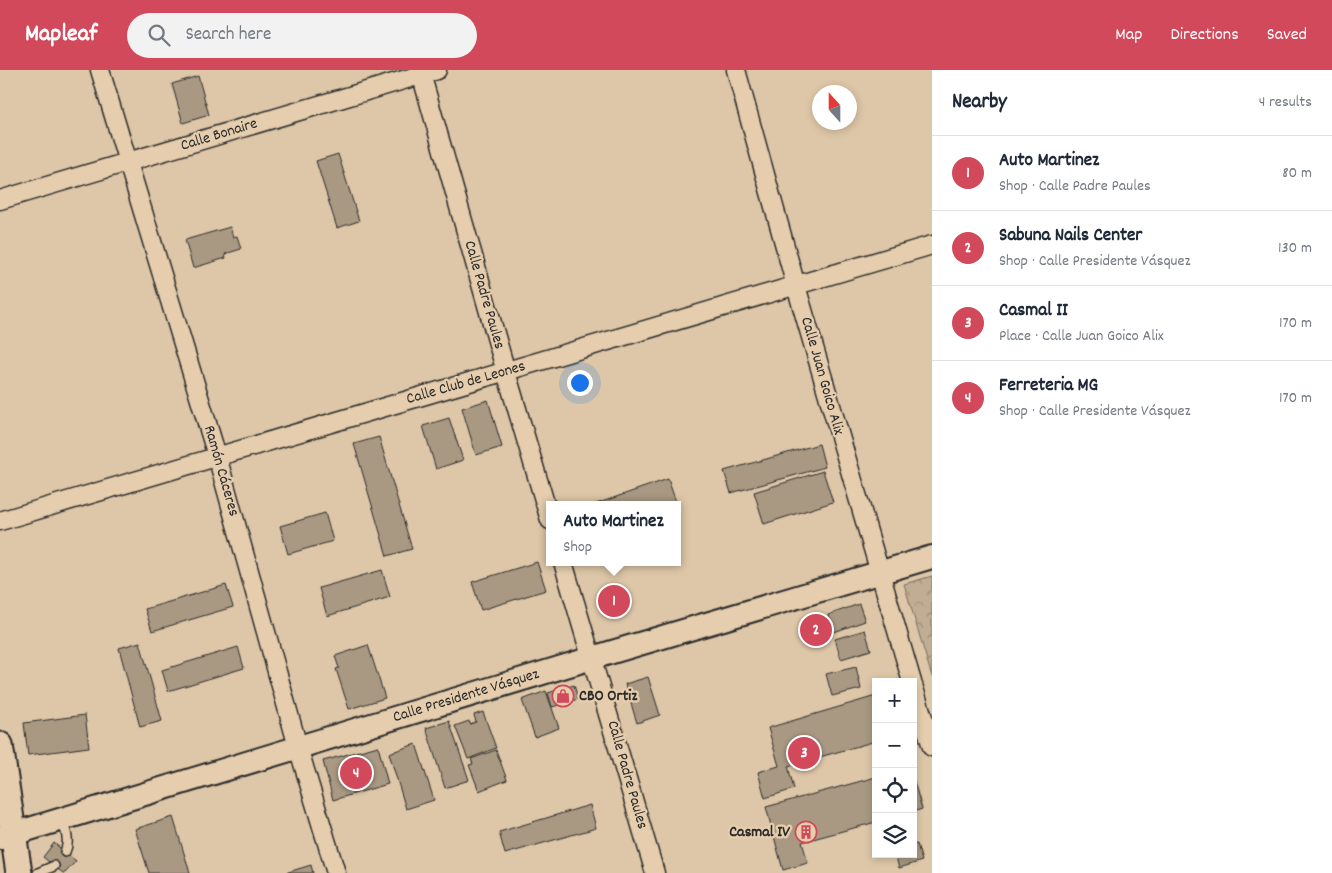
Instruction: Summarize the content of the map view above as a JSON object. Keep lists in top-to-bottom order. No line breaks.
{"streets":{"street":["Calle Bonaire","Calle Padre Paules","Calle Juan Goico Alix","Calle Club de Leones","Ramón Cáceres","Calle Presidente Vásquez"]},"crossings":[["Calle Bonaire","Calle Padre Paules"],["Calle Bonaire","Ramón Cáceres"],["Calle Padre Paules","Calle Club de Leones"],["Calle Padre Paules","Calle Presidente Vásquez"],["Calle Juan Goico Alix","Calle Club de Leones"],["Calle Juan Goico Alix","Calle Presidente Vásquez"],["Calle Club de Leones","Ramón Cáceres"],["Ramón Cáceres","Calle Presidente Vásquez"]],"places":{"shop":["CBO Ortiz"],"building":["Casmal IV"]},"north":"top","page":{"header":"Mapleaf","search":"Search here","nav":["Map","Directions","Saved"],"heading":["Nearby","4 results"],"list":[{"mark":"1","name":"Auto Martinez","note":"Shop · Calle Padre Paules","value":"80 m"},{"mark":"2","name":"Sabuna Nails Center","note":"Shop · Calle Presidente Vásquez","value":"130 m"},{"mark":"3","name":"Casmal II","note":"Place · Calle Juan Goico Alix","value":"170 m"},{"mark":"4","name":"Ferreteria MG","note":"Shop · Calle Presidente Vásquez","value":"170 m"}],"popup":["Auto Martinez","Shop"],"pins":["1","2","3","4"],"map_buttons":["+","−"]}}
